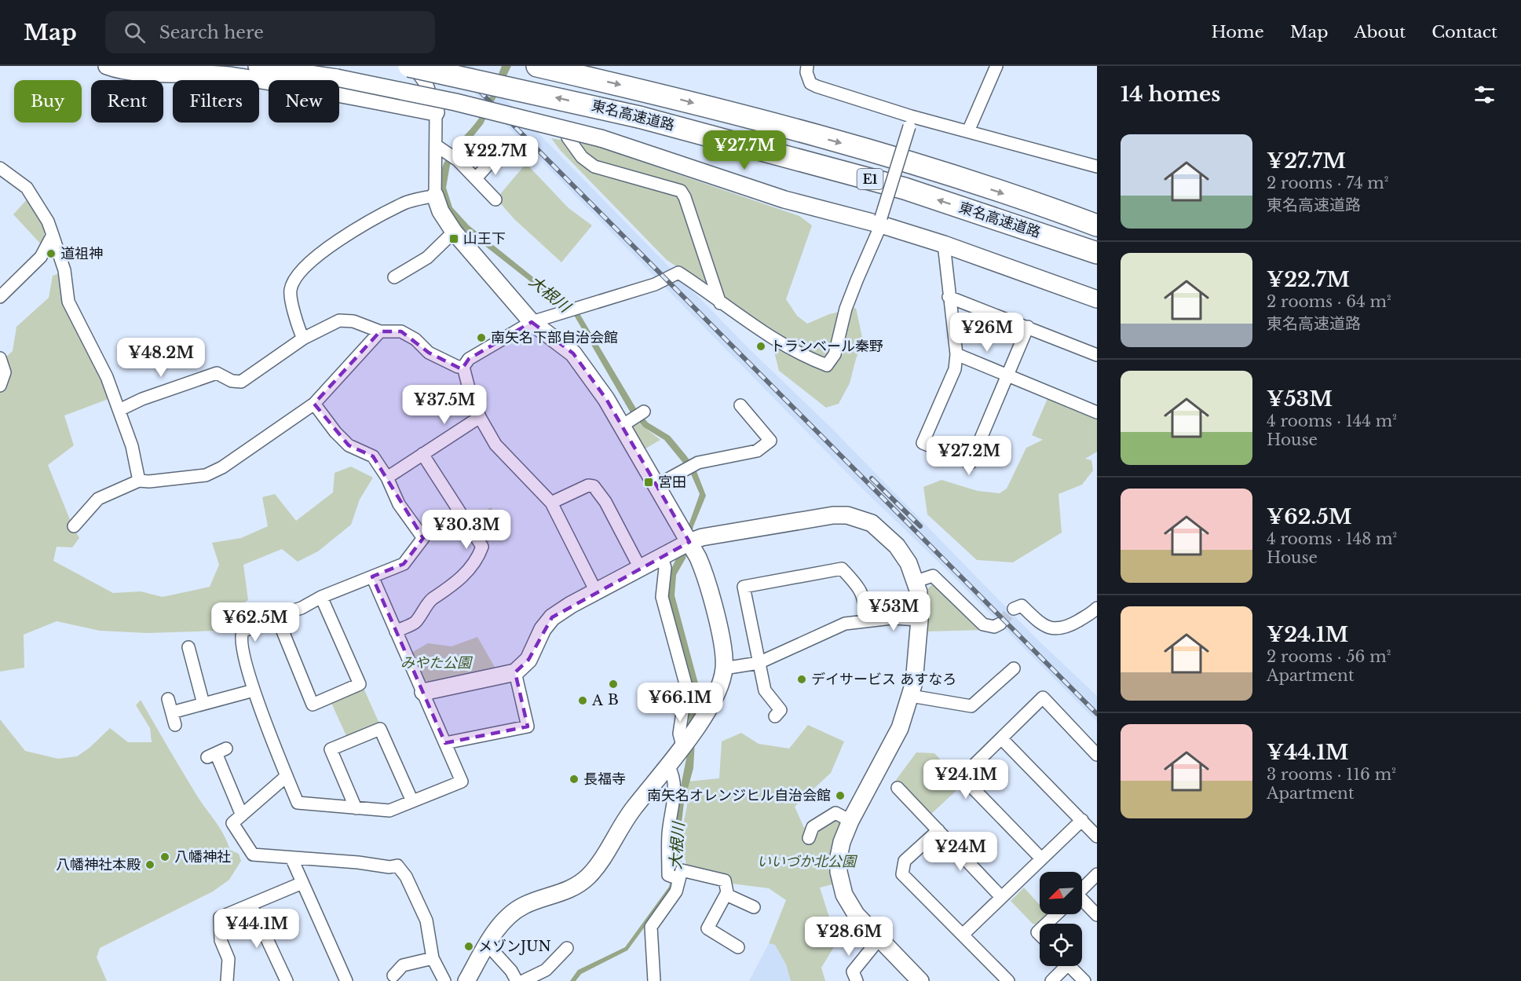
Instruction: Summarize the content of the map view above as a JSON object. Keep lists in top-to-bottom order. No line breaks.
{"streets":{"highway":["東名高速道路","E1"]},"water":["大根川"],"parks":["みやた公園","いいづか北公園"],"places":{"transit":["山王下","宮田"],"other":["道祖神","南矢名下部自治会館","トランベール秦野","デイサービス あすなろ","B","A","長福寺","南矢名オレンジヒル自治会館","八幡神社","八幡神社本殿","メゾンJUN"]},"north":"bottom left","page":{"header":"Map","search":"Search here","nav":["Home","Map","About","Contact"],"heading":"14 homes","chip":["Buy","Rent","Filters","New"],"list":[{"name":"¥27.7M","note":"2 rooms · 74 m² · 東名高速道路"},{"name":"¥22.7M","note":"2 rooms · 64 m² · 東名高速道路"},{"name":"¥53M","note":"4 rooms · 144 m² · House"},{"name":"¥62.5M","note":"4 rooms · 148 m² · House"},{"name":"¥24.1M","note":"2 rooms · 56 m² · Apartment"},{"name":"¥44.1M","note":"3 rooms · 116 m² · Apartment"}],"price":["¥27.7M","¥22.7M","¥26M","¥48.2M","¥37.5M","¥27.2M","¥30.3M","¥53M","¥62.5M","¥66.1M","¥24.1M","¥24M","¥44.1M","¥28.6M"]}}
